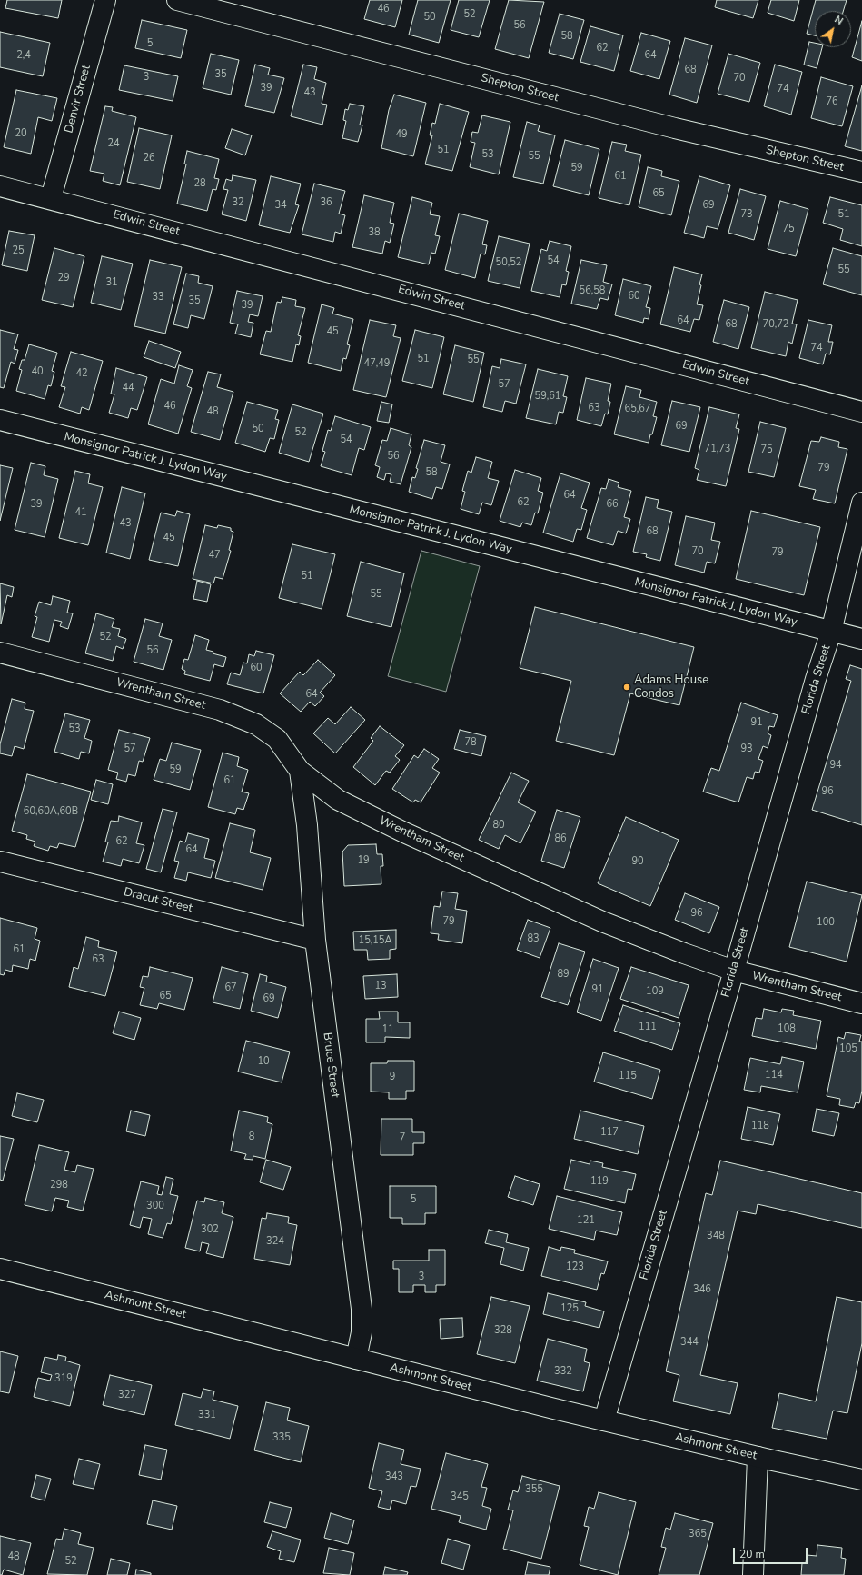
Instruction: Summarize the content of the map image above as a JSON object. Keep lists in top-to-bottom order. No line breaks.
{"streets":{"street":["Shepton Street","Denvir Street","Edwin Street","Monsignor Patrick J. Lydon Way","Florida Street","Wrentham Street","Dracut Street","Bruce Street","Ashmont Street"]},"crossings":[["Denvir Street","Edwin Street"],["Monsignor Patrick J. Lydon Way","Florida Street"],["Florida Street","Wrentham Street"],["Florida Street","Ashmont Street"],["Wrentham Street","Bruce Street"],["Dracut Street","Bruce Street"],["Bruce Street","Ashmont Street"]],"places":["Adams House Condos"],"house_numbers":["46","52","50","56","58","5","62","2,4","64","68","35","3","70","39","74","43","76","20","49","24","51","53","55","26","59","61","28","65","32","36","34","69","73","51","75","38","25","54","50,52","55","29","31","56,58","60","33","35","39","64","68","70,72","45","74","51","55","47,49","40","42","57","44","59,61","46","63","65,67","48","69","50","52","54","71,73","75","56","79","58","64","62","39","66","41","43","68","45","70","79","47","51","55","52","56","60","64","91","53","78","57","93","94","59","61","96","60,60A,60B","80","86","62","64","19","90","96","79","100","83","15,15A","61","63","89","13","67","91","109","65","69","111","108","11","105","10","114","115","9","118","117","8","7","119","298","5","300","121","302","348","324","123","3","346","125","328","344","332","319","327","331","335","343","355","345","365","48","52"],"scale_bar":"20 m","north":"top right"}
